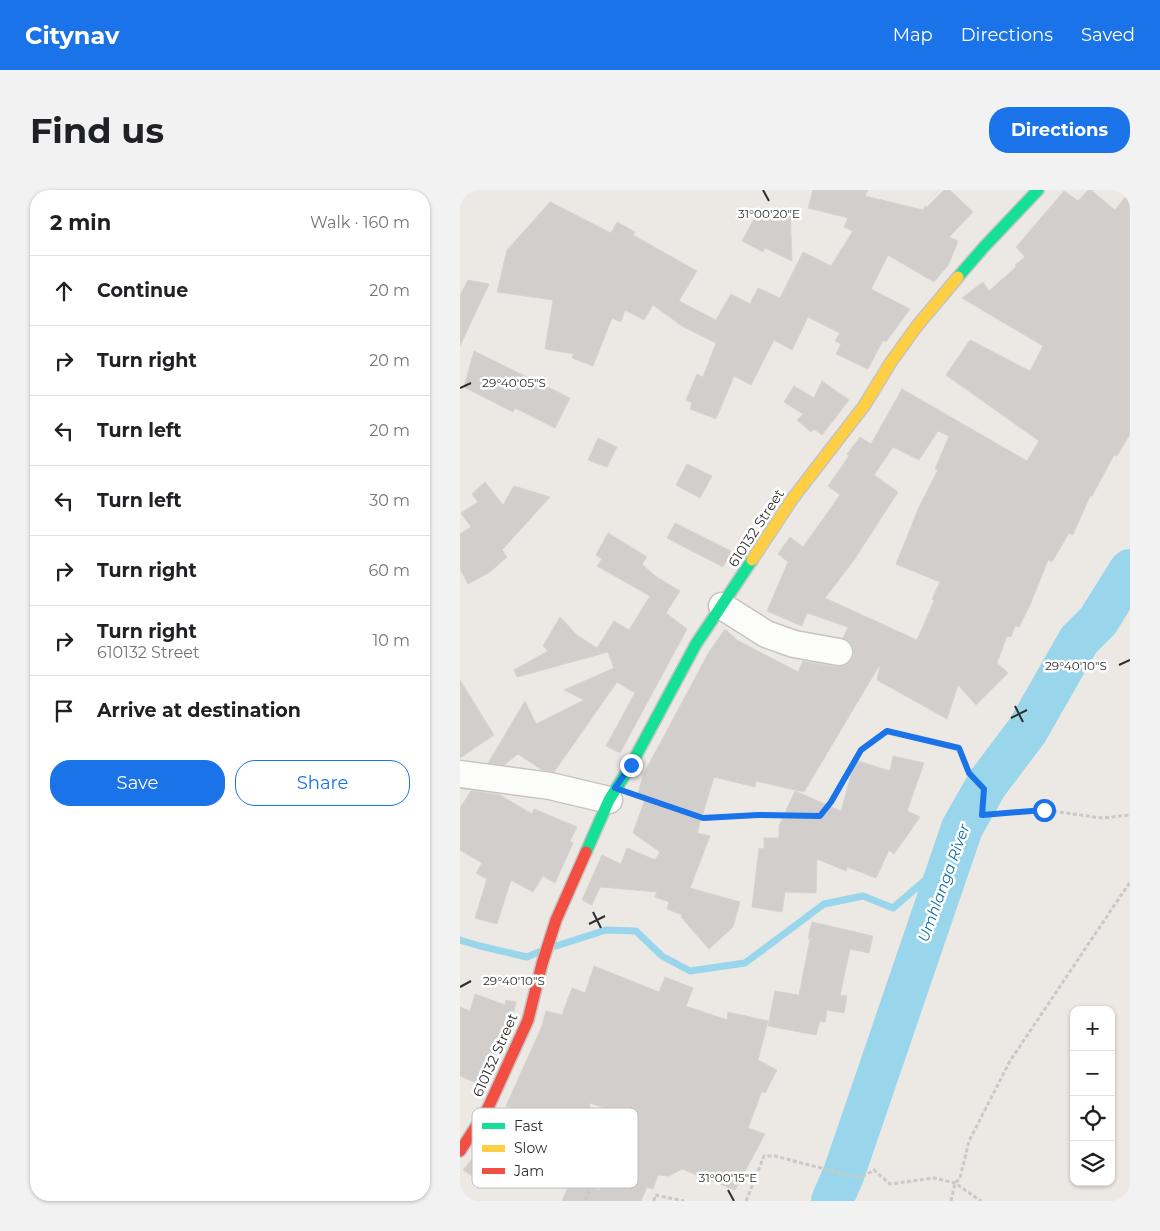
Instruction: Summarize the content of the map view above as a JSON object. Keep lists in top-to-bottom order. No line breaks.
{"streets":{"street":["610132 Street"]},"water":["Umhlanga River"],"legend":["Fast","Slow","Jam"],"page":{"header":"Citynav","nav":["Map","Directions","Saved"],"buttons":["Directions",["Save","Share"]],"title":"Find us","heading":["2 min","Walk · 160 m"],"list":[["Continue","20 m"],["Turn right","20 m"],["Turn left","20 m"],["Turn left","30 m"],["Turn right","60 m"],["Turn right","610132 Street","10 m"],"Arrive at destination"],"map_buttons":["+","−"]},"coordinates":["31°00'20\"E","29°40'05\"S","29°40'10\"S","31°00'15\"E"]}
